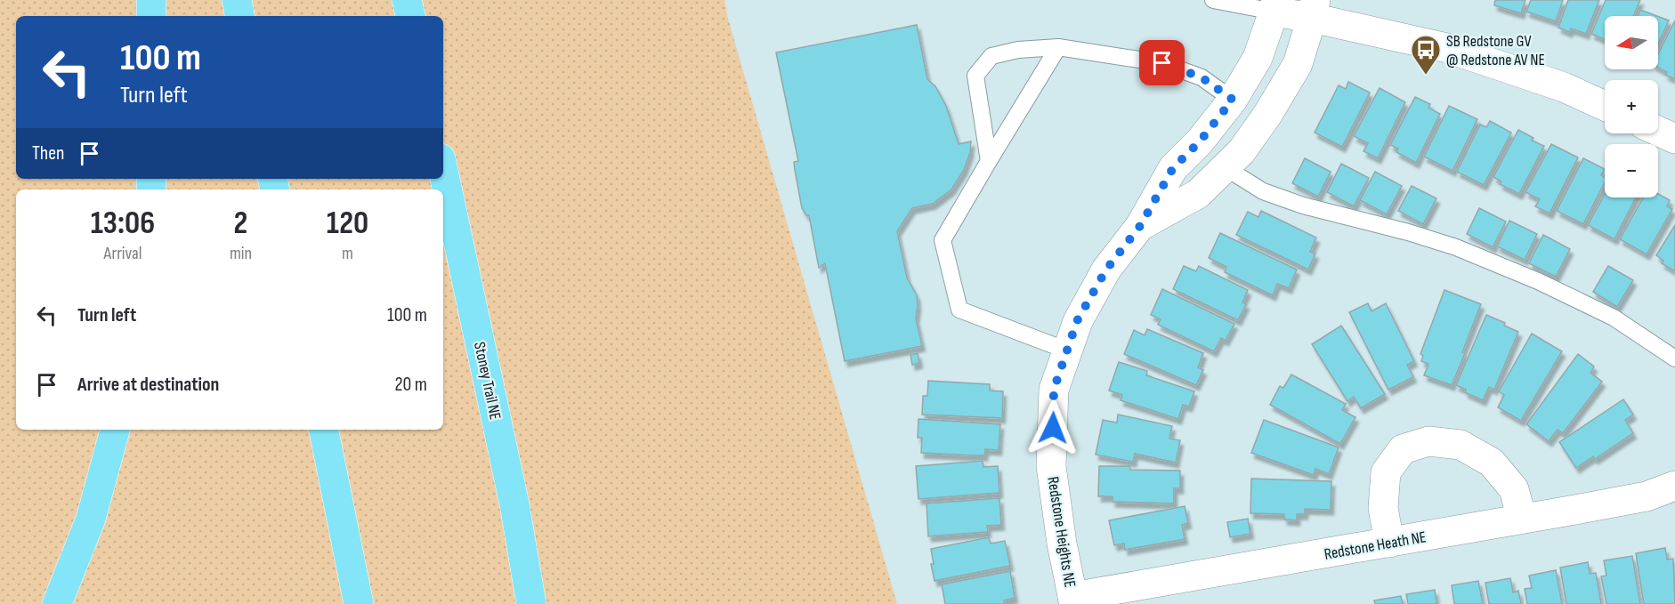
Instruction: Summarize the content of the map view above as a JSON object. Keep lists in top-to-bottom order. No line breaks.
{"streets":{"highway":["Stoney Trail NE"],"street":["Redstone Heights NE","Redstone Heath NE"]},"crossings":[["Redstone Heights NE","Redstone Heath NE"]],"places":{"bus stop":["SB Redstone GV @ Redstone AV NE"]},"north":"left","page":{"map_buttons":["+","−"],"turn":["100 m","Turn left"],"then":"Then","eta":["13:06","Arrival","2","min","120","m"],"list":[{"name":"Turn left","value":"100 m"},{"name":"Arrive at destination","value":"20 m"}]}}
